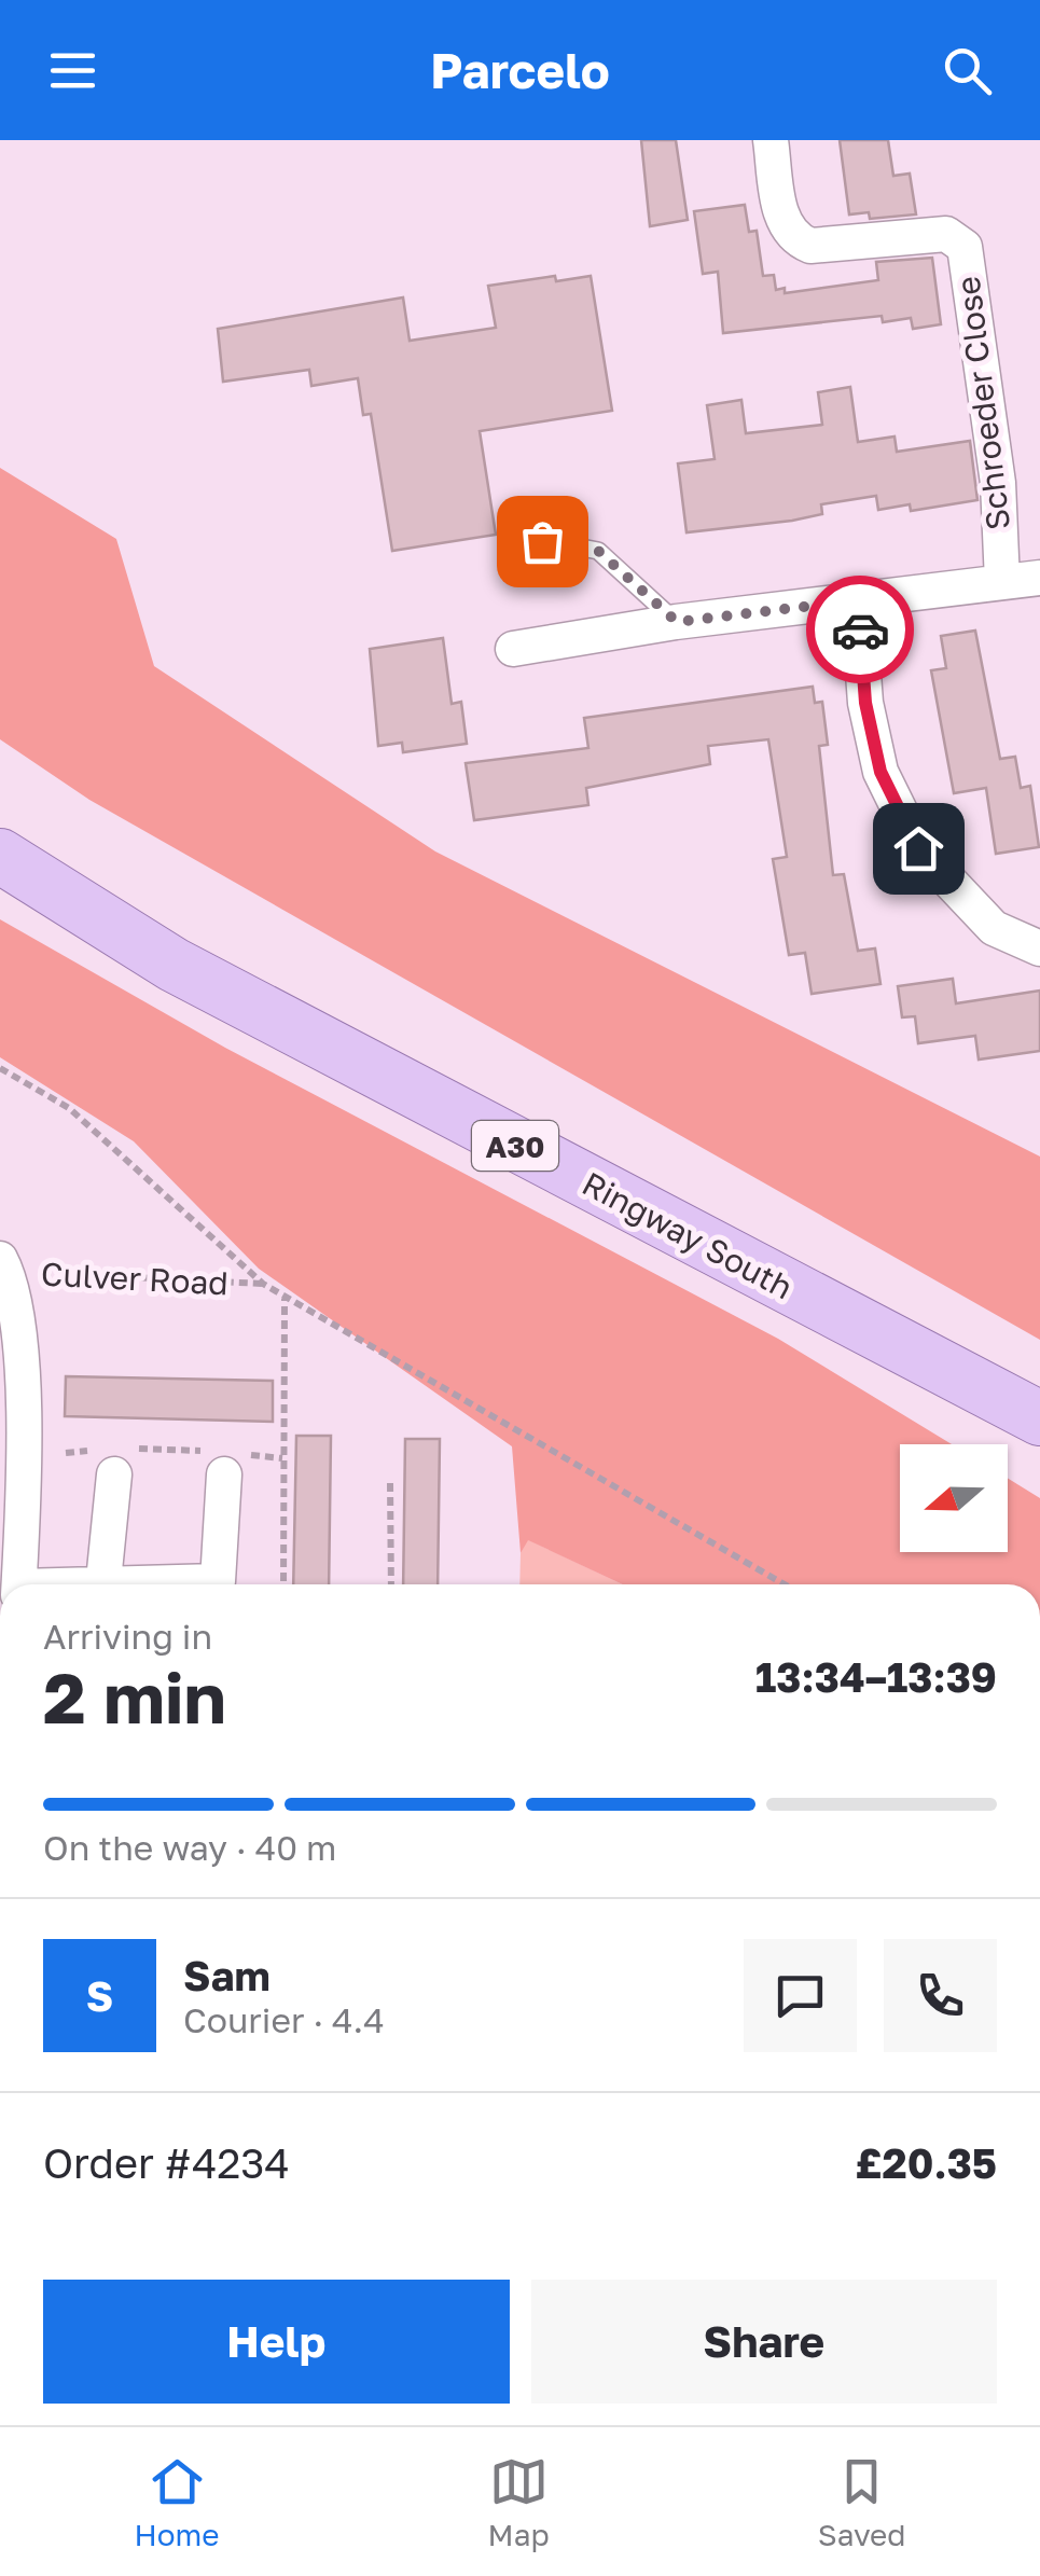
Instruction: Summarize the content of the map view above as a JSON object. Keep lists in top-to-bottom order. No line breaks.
{"streets":{"main road":["A30","Ringway South"],"street":["Schroeder Close","Culver Road"]},"north":"left","page":{"header":"Parcelo","heading":["2 min","Arriving in","13:34–13:39"],"panel":["Sam","Courier · 4.4","Order #4234","£20.35"],"bar":"On the way · 40 m","round":"S","buttons":["Help","Share"],"tabs":["Home","Map","Saved"]}}
